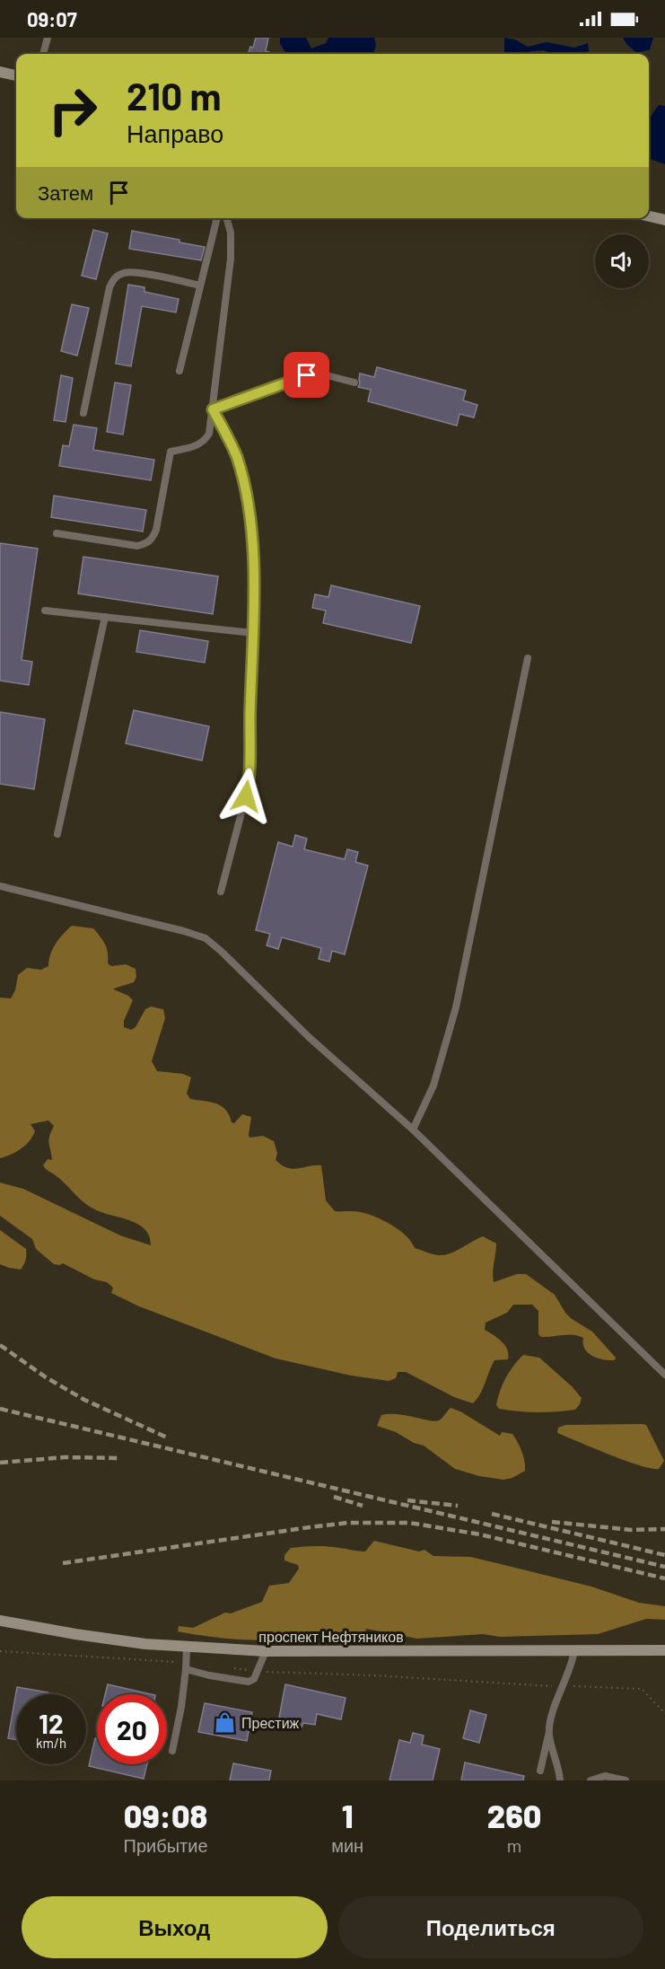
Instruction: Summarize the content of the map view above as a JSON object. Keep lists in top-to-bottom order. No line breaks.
{"streets":{"main road":["проспект Нефтяников"]},"places":{"shop":["Престиж"]},"page":{"status":"09:07","turn":["210 m","Направо"],"then":"Затем","speed":"12 km/h","limit":"20","eta":["09:08","Прибытие","1","мин","260","m"],"buttons":["Выход","Поделиться"]}}
